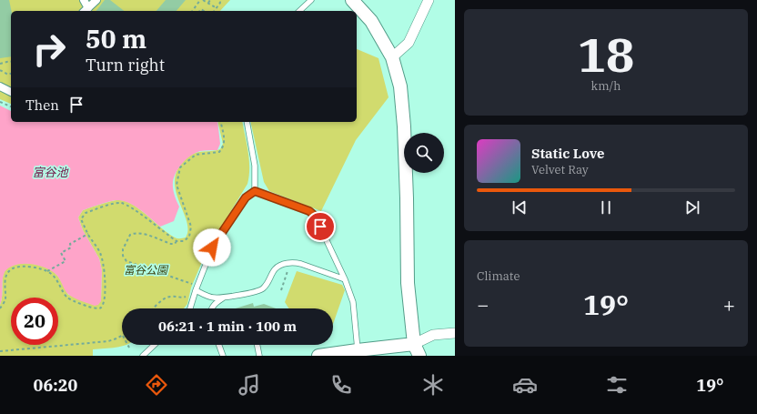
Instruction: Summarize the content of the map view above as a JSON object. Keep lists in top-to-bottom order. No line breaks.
{"water":["富谷池"],"parks":["富谷公園"],"page":{"tile":[["18","km/h"],"Climate"],"turn":["50 m","Turn right"],"then":"Then","song":["Static Love","Velvet Ray"],"heat":["−","19°","+"],"limit":"20","trip":"06:21 · 1 min · 100 m","tabs":["06:20","19°"]}}
